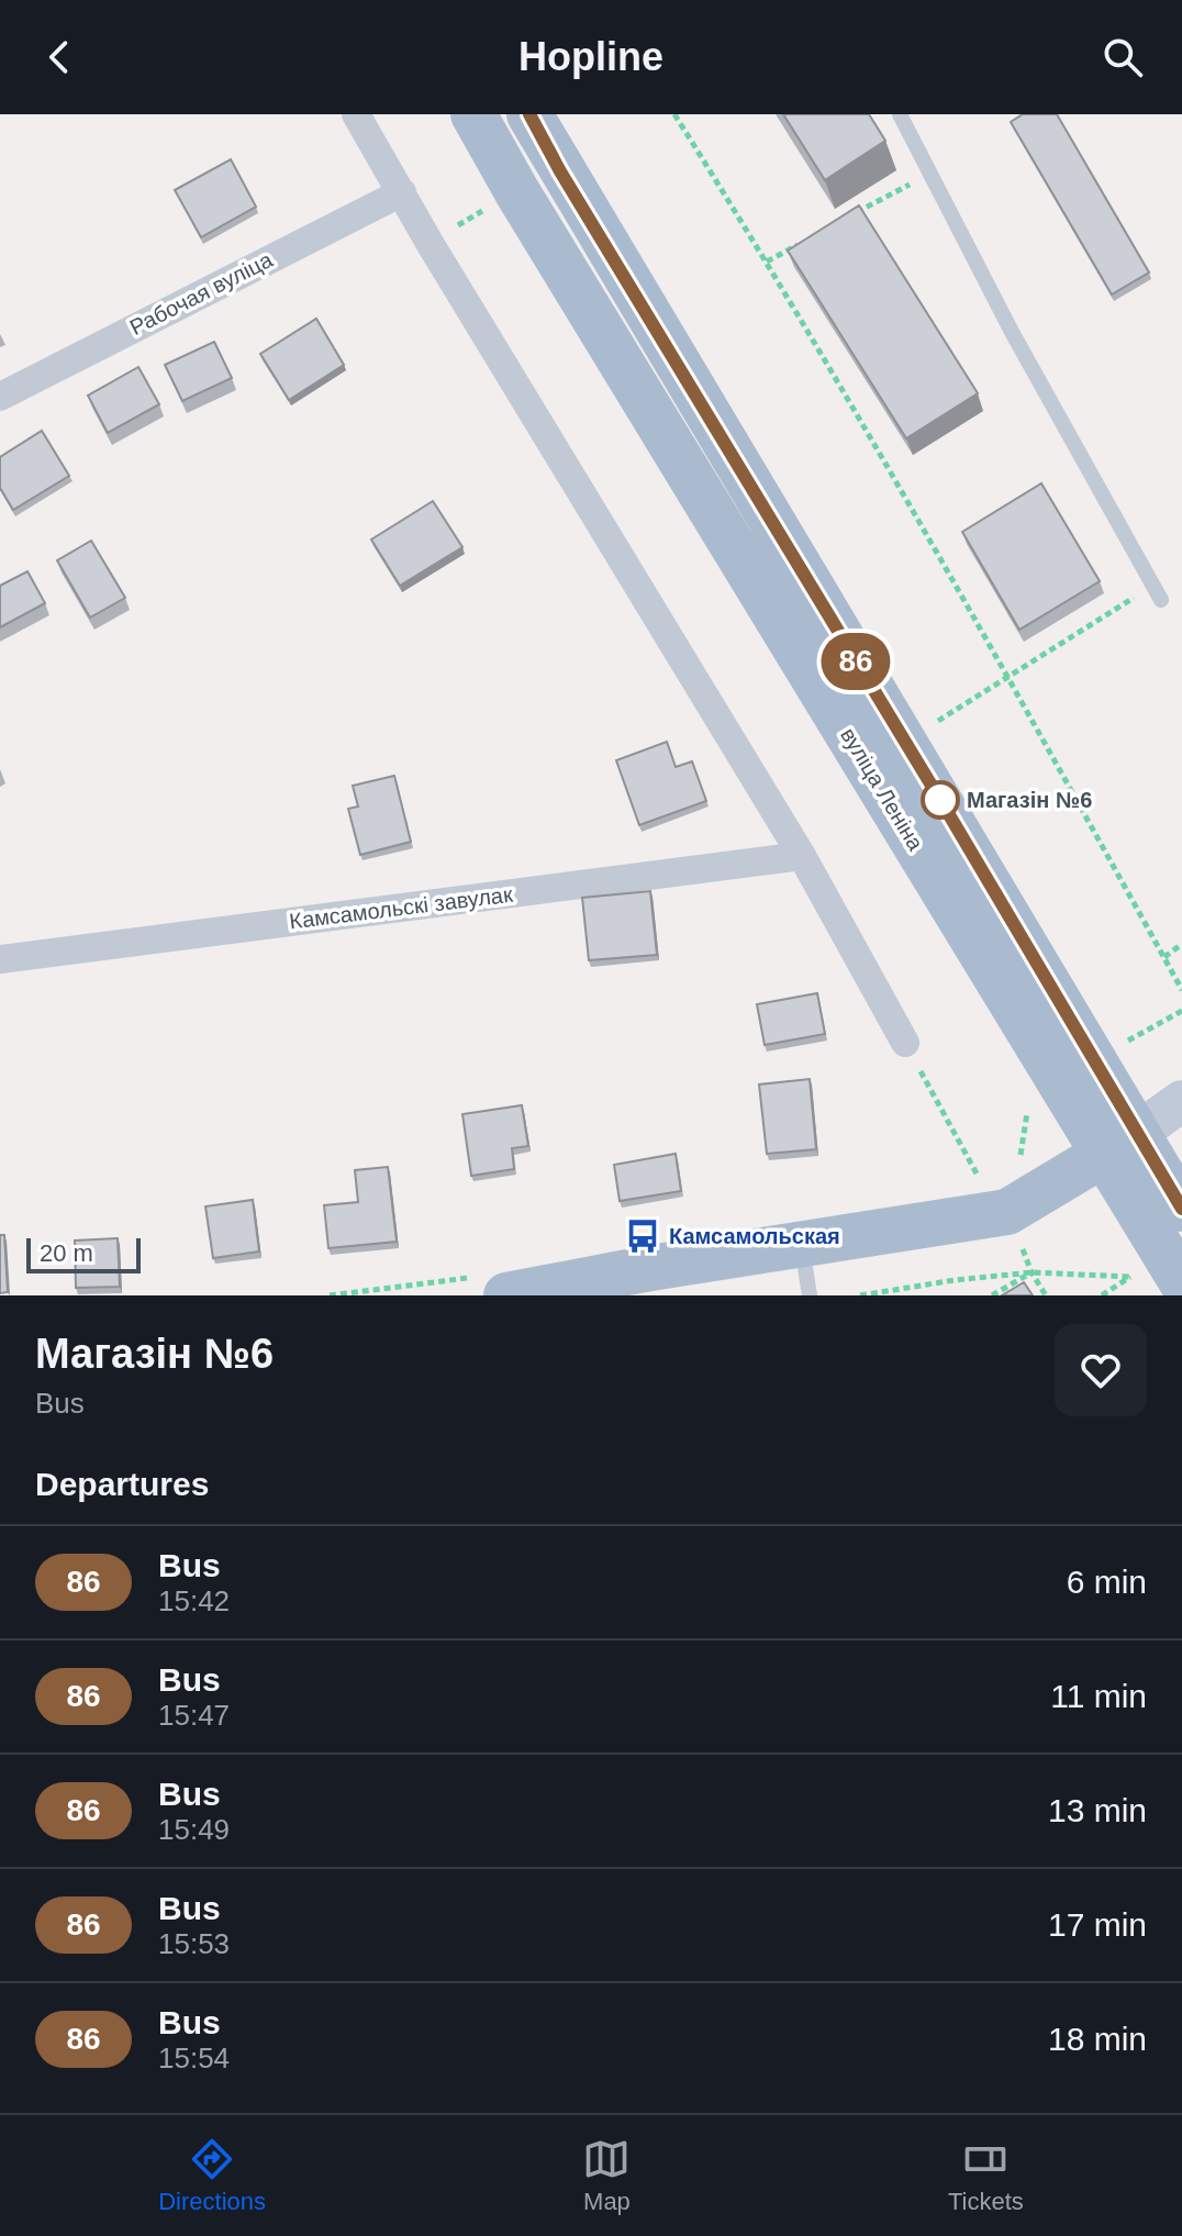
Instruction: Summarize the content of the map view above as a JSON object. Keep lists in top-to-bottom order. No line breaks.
{"streets":{"main road":["вуліца Леніна"],"street":["Рабочая вуліца","Камсамольскі завулак"]},"places":{"other":["Магазін №6"],"bus stop":["Камсамольская"]},"lines":["bus line 86"],"scale_bar":"20 m","page":{"header":"Hopline","on_map":"86","scale":"20 m","heading":[["Магазін №6","Bus"],"Departures"],"list":[{"mark":"86","name":"Bus","note":"15:42","value":"6 min"},{"mark":"86","name":"Bus","note":"15:47","value":"11 min"},{"mark":"86","name":"Bus","note":"15:49","value":"13 min"},{"mark":"86","name":"Bus","note":"15:53","value":"17 min"},{"mark":"86","name":"Bus","note":"15:54","value":"18 min"}],"tabs":["Directions","Map","Tickets"]}}
